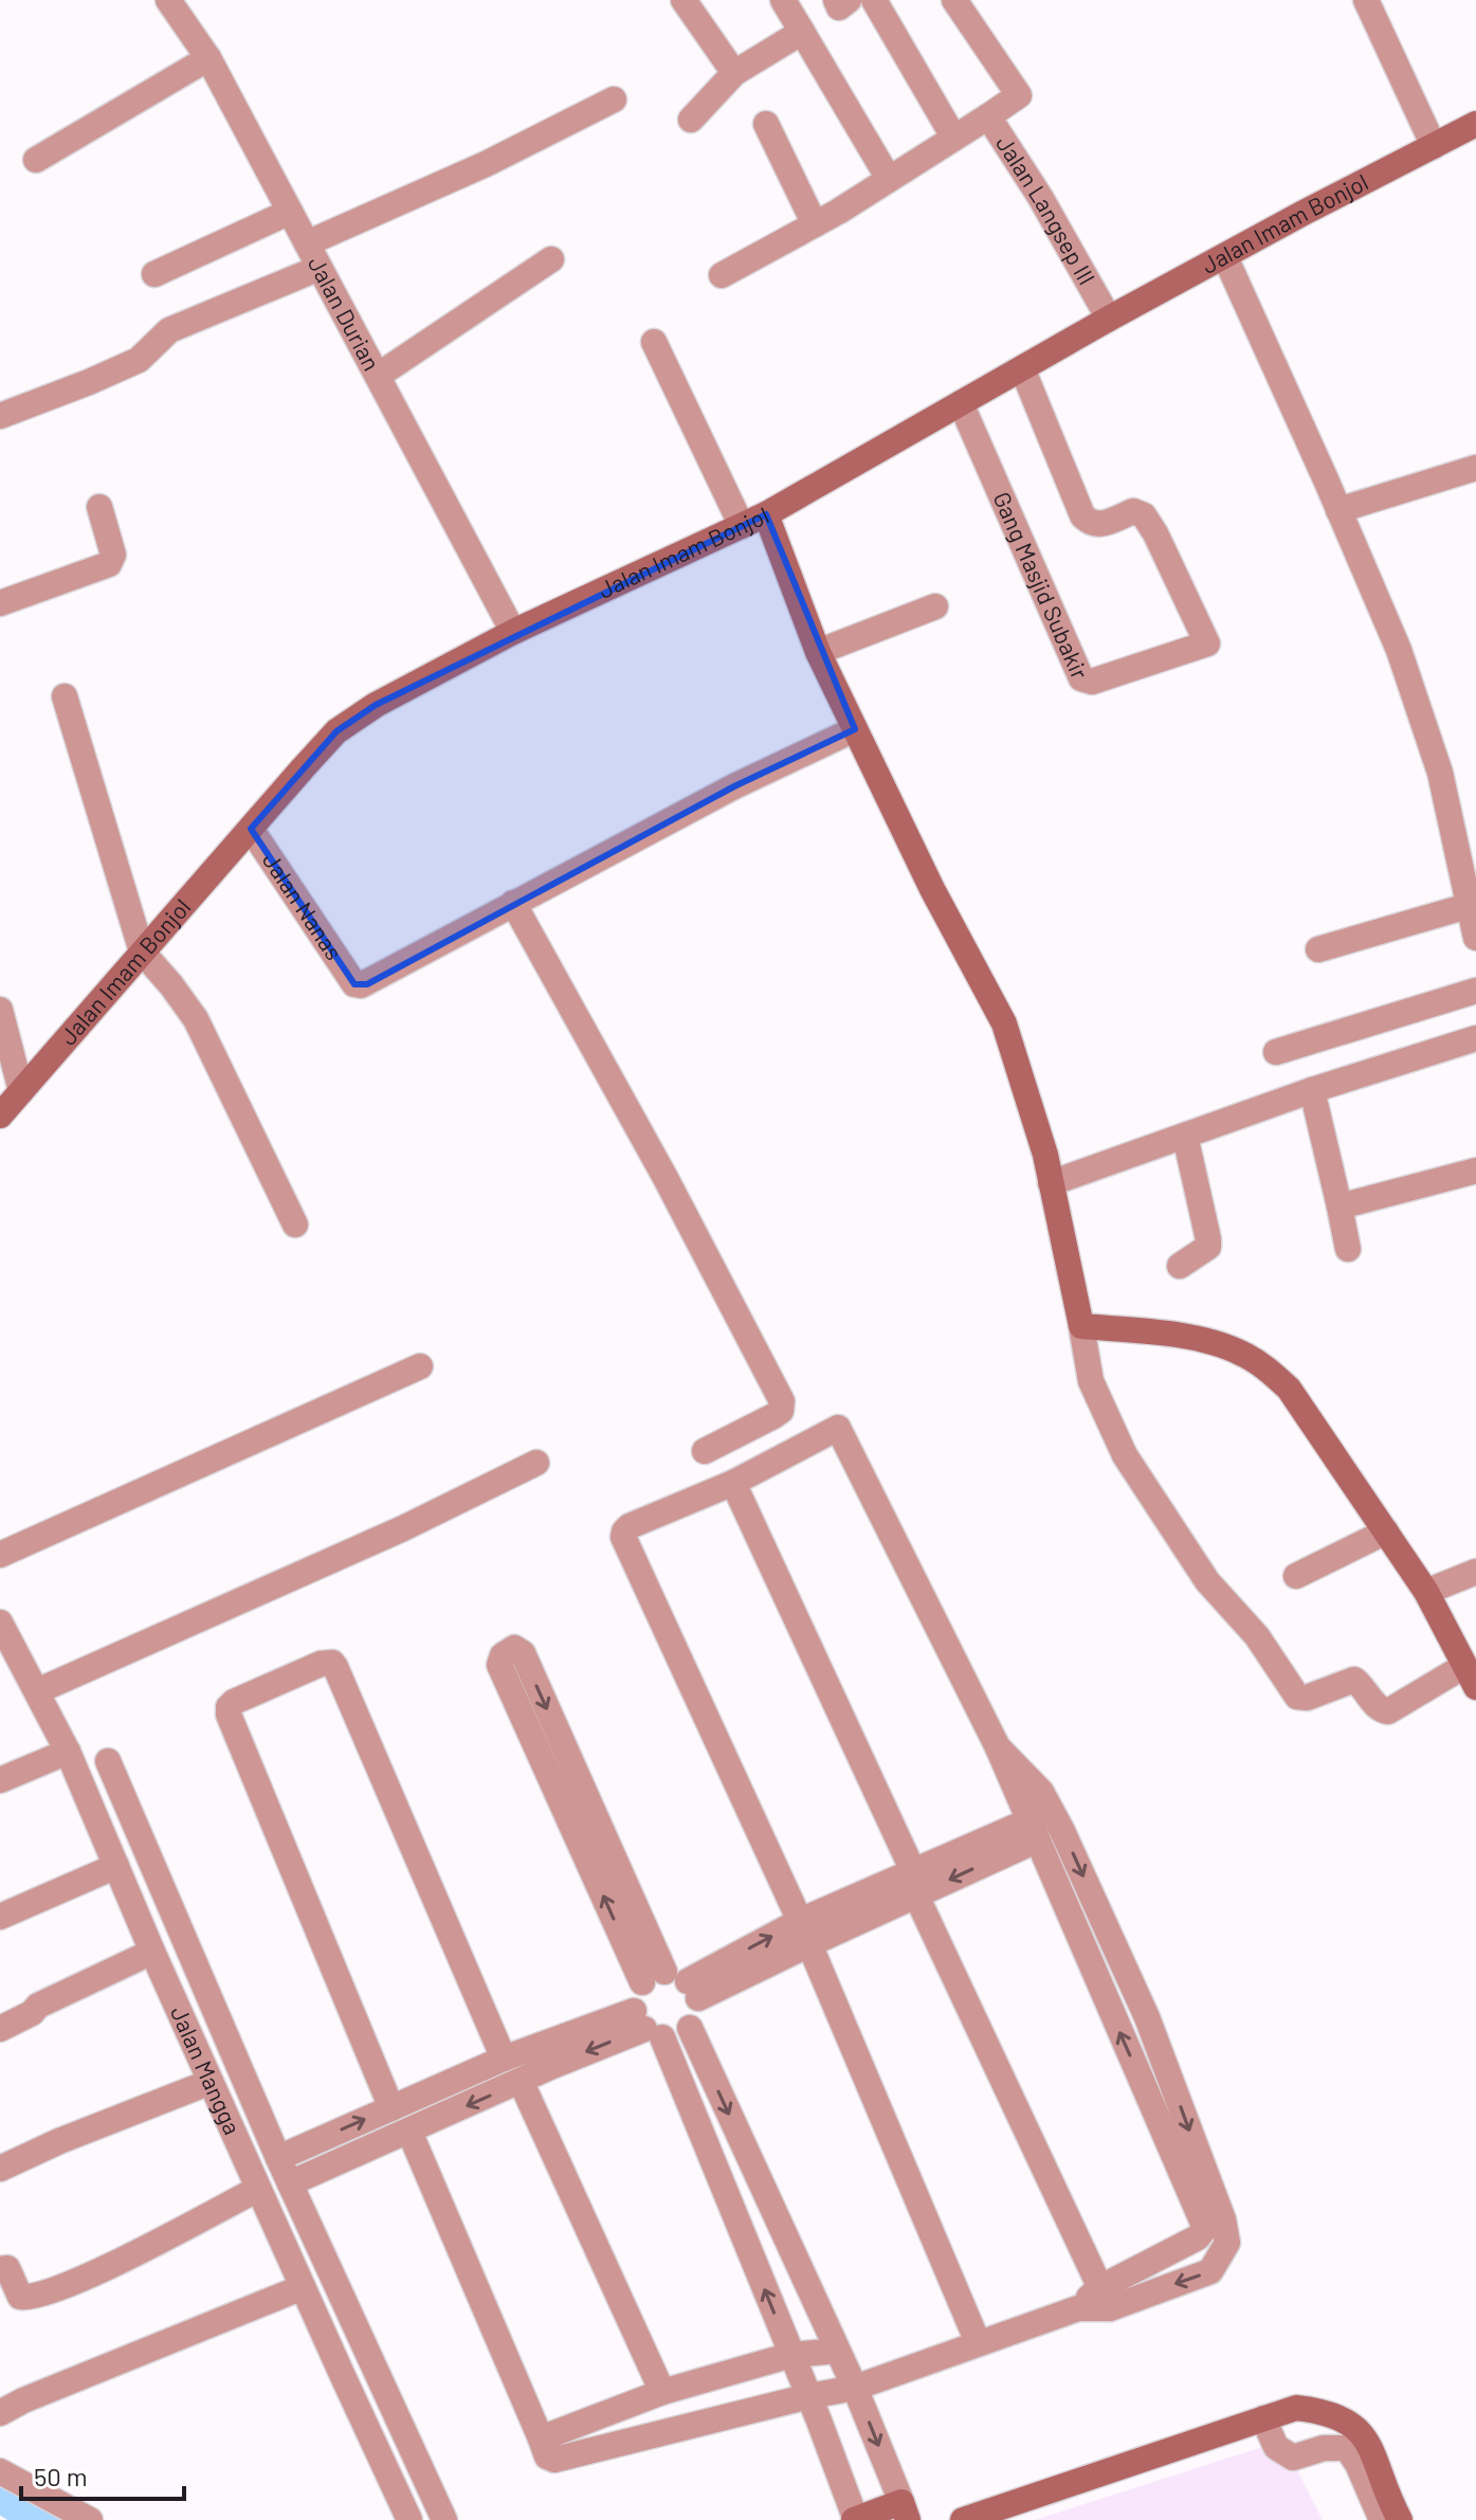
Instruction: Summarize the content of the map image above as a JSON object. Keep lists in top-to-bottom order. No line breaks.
{"streets":{"street":["Jalan Langsep III","Jalan Imam Bonjol","Jalan Durian","Gang Masjid Subakir","Jalan Nanas","Jalan Mangga"]},"crossings":[["Jalan Langsep III","Jalan Imam Bonjol"],["Jalan Imam Bonjol","Jalan Durian"],["Jalan Imam Bonjol","Gang Masjid Subakir"],["Jalan Imam Bonjol","Jalan Nanas"]],"scale_bar":"50 m"}
